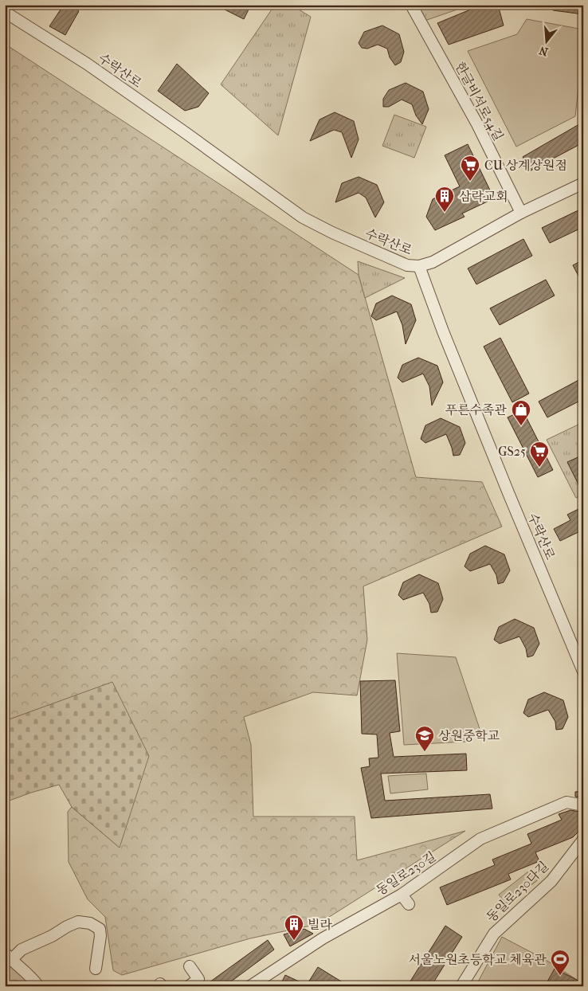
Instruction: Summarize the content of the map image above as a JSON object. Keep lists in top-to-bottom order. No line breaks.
{"streets":{"street":["수락산로","한글비석로54길","동일로230길","동일로230다길"]},"places":{"supermarket":["CU 상계상원점","GS25"],"building":["삼락교회","빌라"],"shop":["푸른수족관"],"school or university":["상원중학교"],"sports":["서울노원초등학교 체육관"]},"north":"bottom"}
